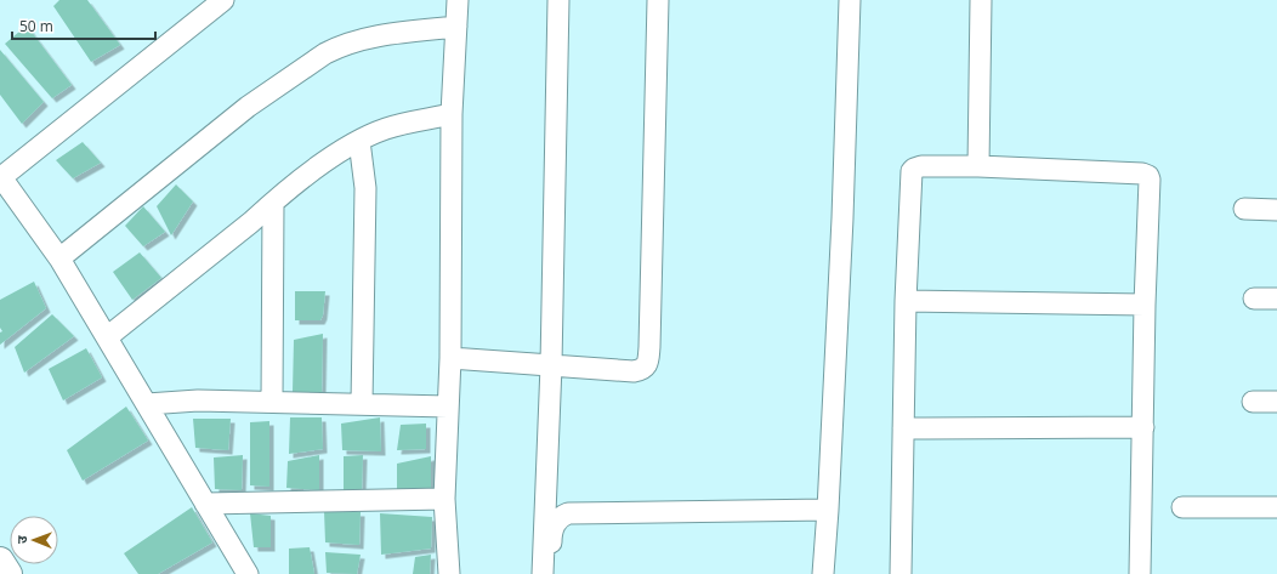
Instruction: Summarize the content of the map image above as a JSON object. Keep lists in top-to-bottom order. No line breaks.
{"scale_bar":"50 m","north":"left"}
